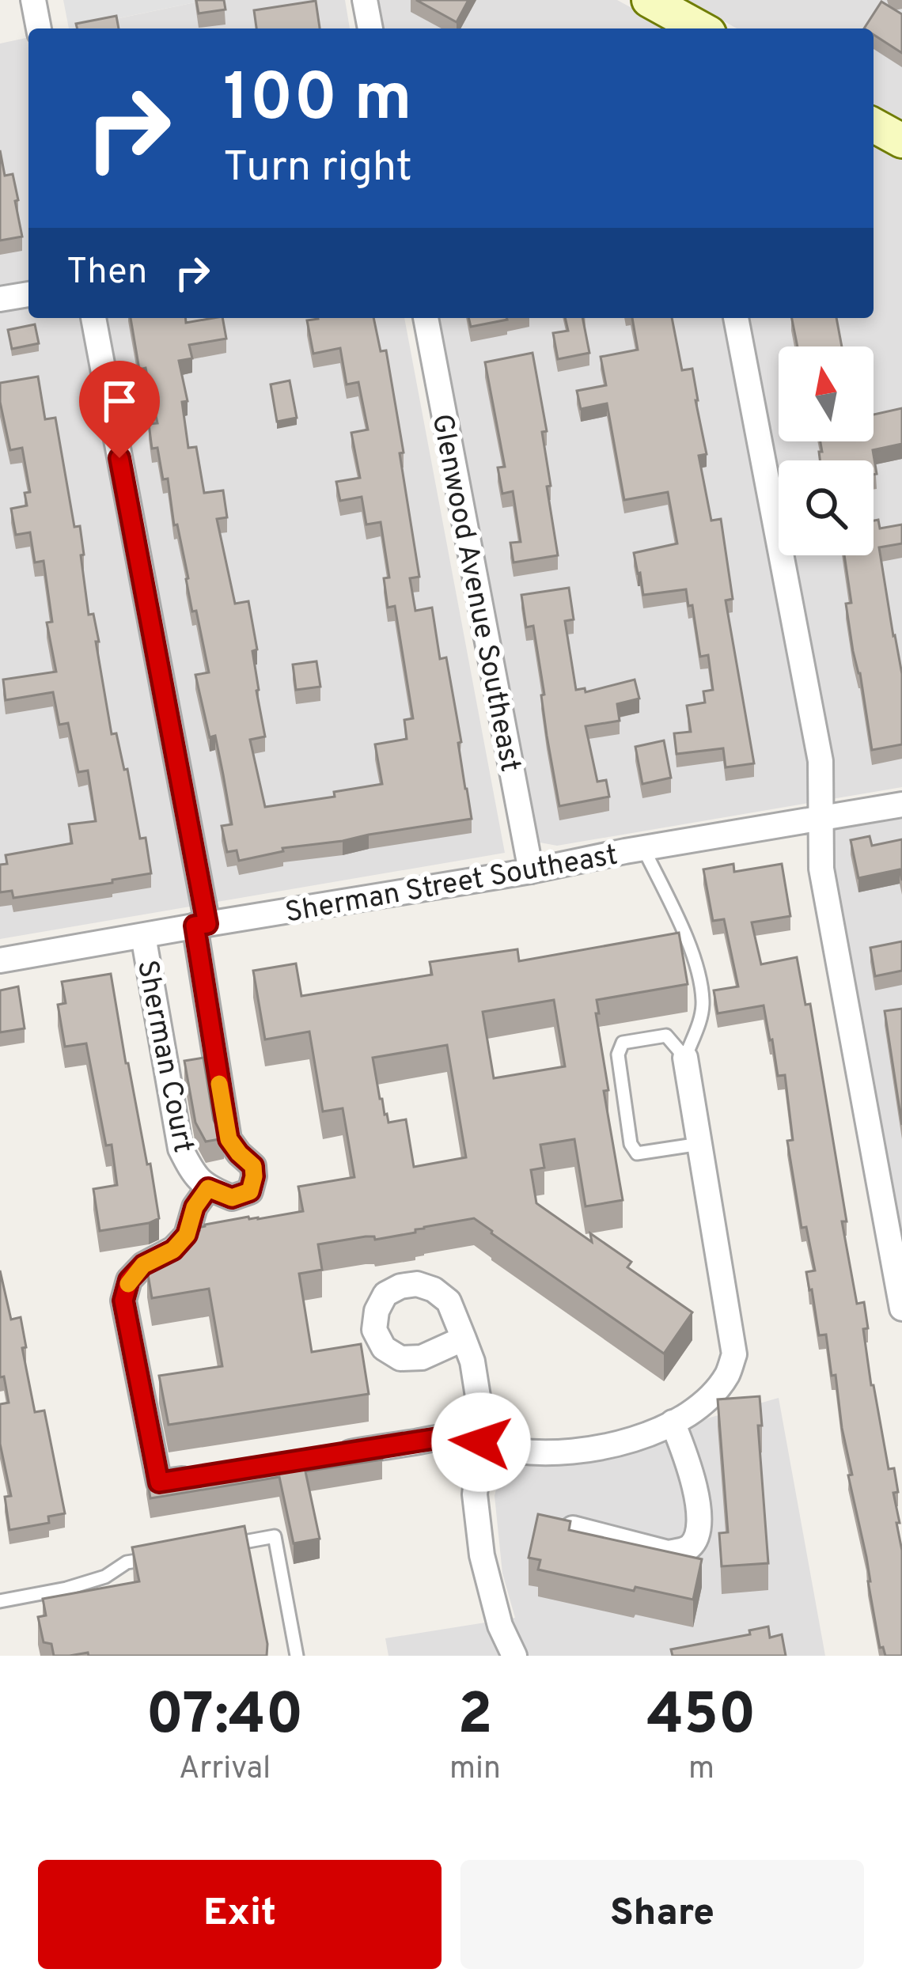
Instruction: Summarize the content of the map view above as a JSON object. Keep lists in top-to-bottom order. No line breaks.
{"streets":{"street":["Glenwood Avenue Southeast","Sherman Street Southeast","Sherman Court"]},"crossings":[["Glenwood Avenue Southeast","Sherman Street Southeast"],["Sherman Street Southeast","Sherman Court"]],"north":"top","page":{"turn":["100 m","Turn right"],"then":"Then","eta":["07:40","Arrival","2","min","450","m"],"buttons":["Exit","Share"]}}
